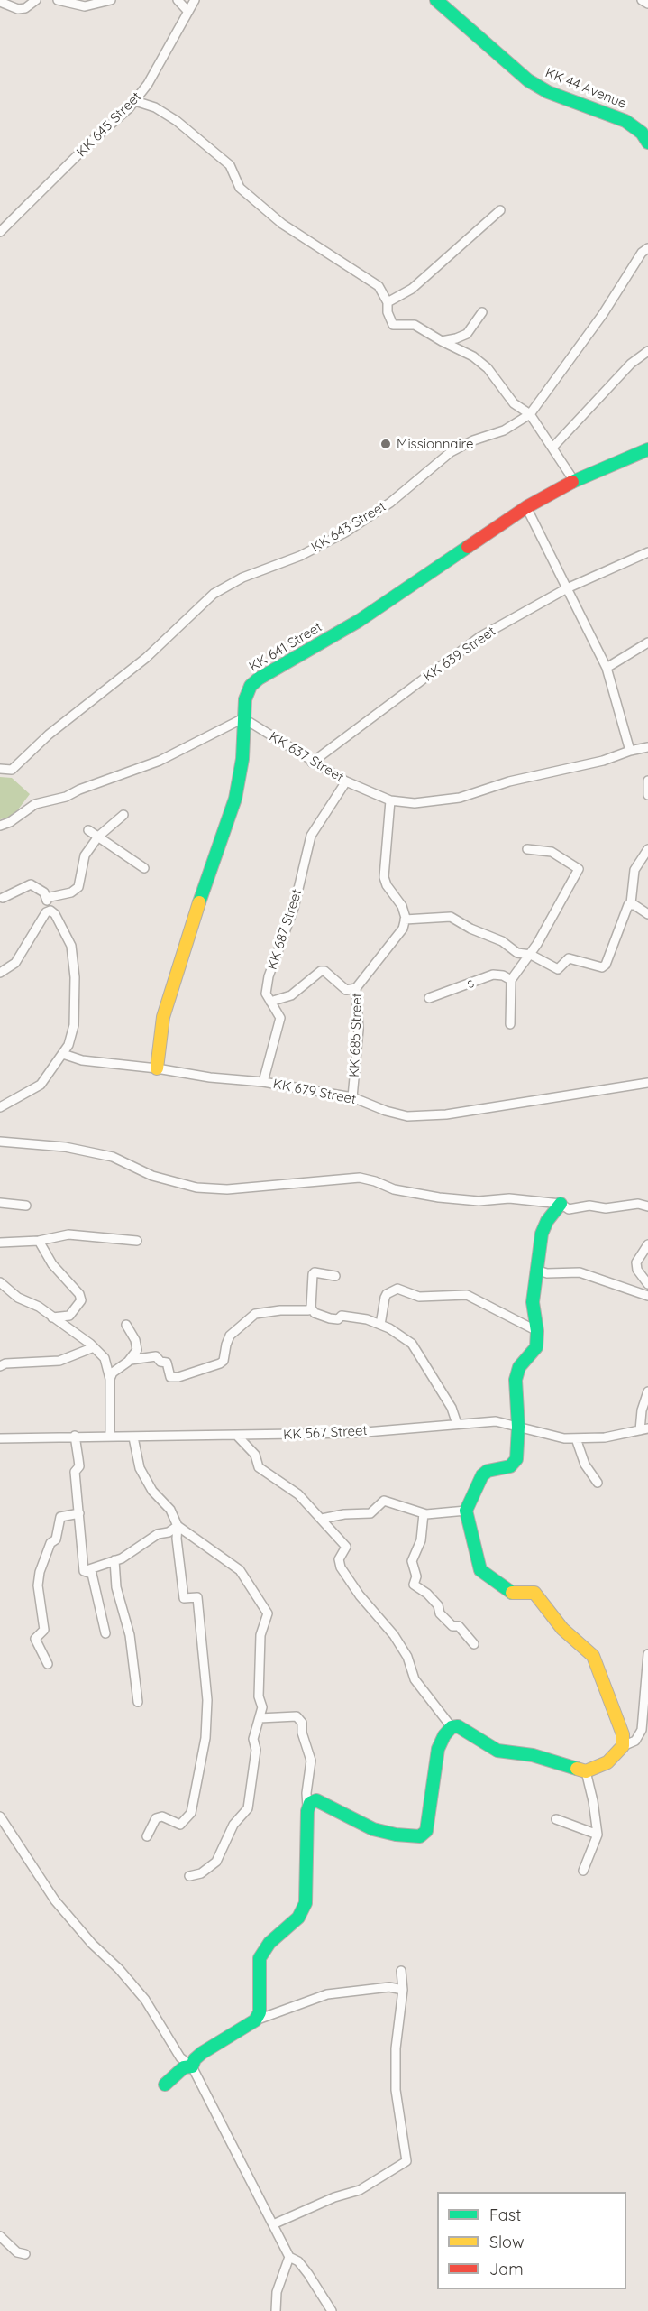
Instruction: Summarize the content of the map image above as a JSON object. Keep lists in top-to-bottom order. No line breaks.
{"streets":{"street":["KK 44 Avenue","KK 645 Street","KK 643 Street","KK 641 Street","KK 639 Street","KK 637 Street","KK 687 Street","s","KK 685 Street","KK 679 Street","KK 567 Street"]},"crossings":[["KK 641 Street","KK 637 Street"],["KK 641 Street","KK 679 Street"],["KK 639 Street","KK 637 Street"],["KK 637 Street","KK 687 Street"],["KK 687 Street","KK 679 Street"],["KK 685 Street","KK 679 Street"]],"places":["Missionnaire"],"legend":["Fast","Slow","Jam"]}
